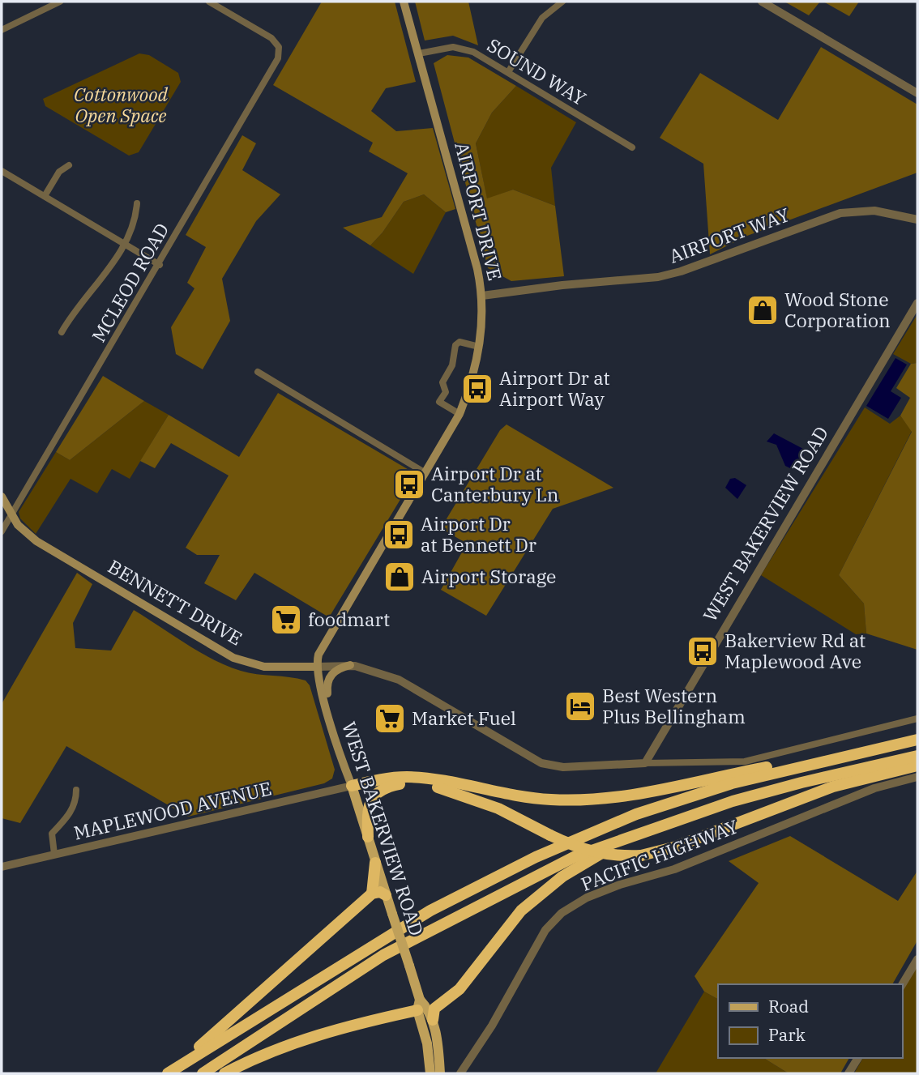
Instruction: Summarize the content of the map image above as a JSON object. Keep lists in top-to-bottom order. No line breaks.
{"streets":{"main road":["AIRPORT DRIVE","WEST BAKERVIEW ROAD","BENNETT DRIVE"],"street":["SOUND WAY","AIRPORT WAY","MCLEOD ROAD","MAPLEWOOD AVENUE","PACIFIC HIGHWAY"]},"crossings":[["SOUND WAY","AIRPORT DRIVE"],["AIRPORT DRIVE","AIRPORT WAY"],["AIRPORT DRIVE","WEST BAKERVIEW ROAD"],["AIRPORT DRIVE","BENNETT DRIVE"],["MCLEOD ROAD","BENNETT DRIVE"],["WEST BAKERVIEW ROAD","BENNETT DRIVE"],["WEST BAKERVIEW ROAD","MAPLEWOOD AVENUE"]],"parks":["Cottonwood Open Space"],"places":{"shop":["Wood Stone Corporation","Airport Storage"],"bus stop":["Airport Dr at Airport Way","Airport Dr at Canterbury Ln","Airport Dr at Bennett Dr","Bakerview Rd at Maplewood Ave"],"supermarket":["foodmart","Market Fuel"],"hotel":["Best Western Plus Bellingham"]},"legend":["Road","Park"]}
